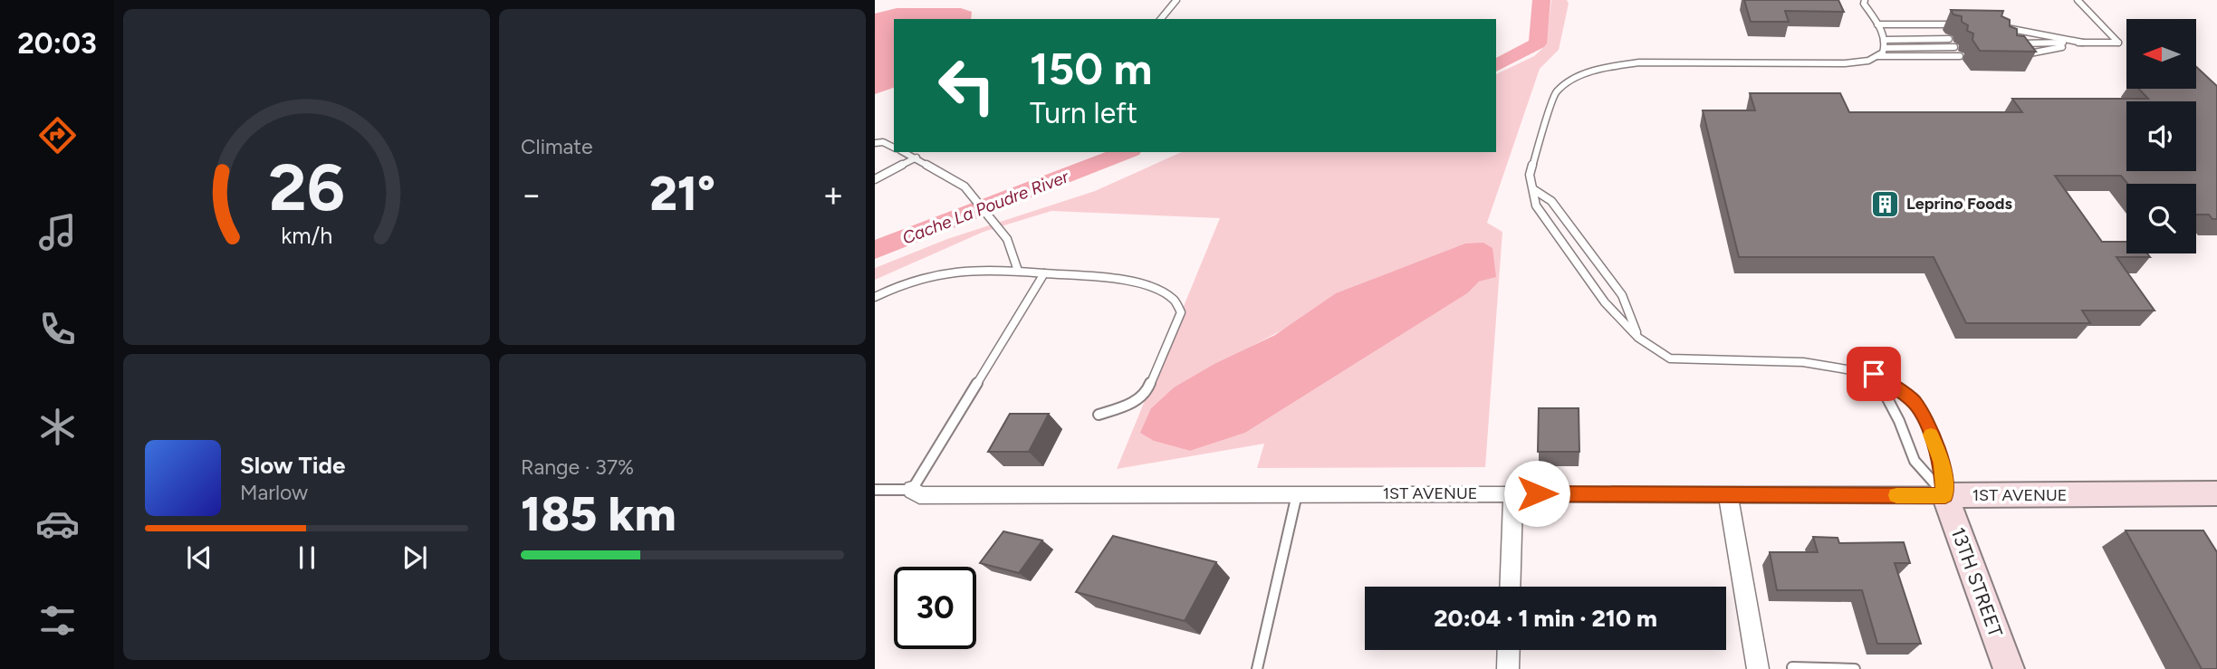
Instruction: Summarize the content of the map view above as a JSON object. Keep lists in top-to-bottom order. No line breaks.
{"streets":{"street":["1ST AVENUE","13TH STREET"]},"crossings":[["1ST AVENUE","13TH STREET"]],"water":["Cache La Poudre River"],"places":{"building":["Leprino Foods"]},"north":"left","page":{"tabs":"20:03","tile":["Climate",["Range · 37%","185 km"]],"turn":["150 m","Turn left"],"heat":["−","21°","+"],"song":["Slow Tide","Marlow"],"limit":"30","trip":"20:04 · 1 min · 210 m","gauge":["26","km/h"]}}
